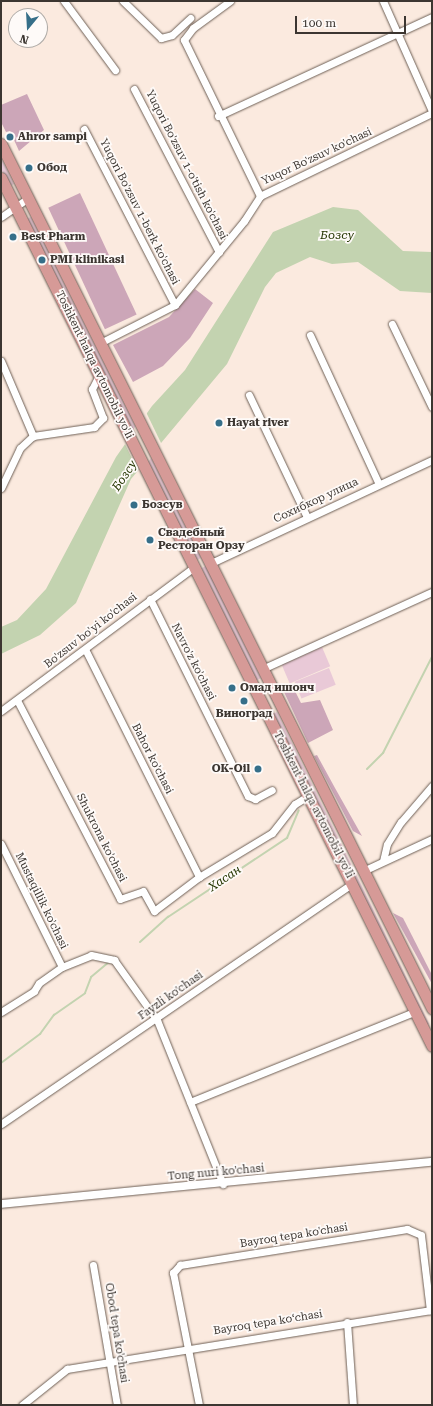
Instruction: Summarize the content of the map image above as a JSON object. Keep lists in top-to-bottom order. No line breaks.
{"streets":{"highway":["Toshkent halqa avtomobil yo'li"],"street":["Yuqor Bo'zsuv ko'chasi","Yuqori Bo'zsuv 1-o'tish ko'chasi","Yuqori Bo'zsuv 1-berk ko'chasi","Сохибкор улица","Bo'zsuv bo'yi ko'chasi","Navro'z ko'chasi","Bahor ko'chasi","Shukrona ko'chasi","Mustaqillik ko'chasi","Fayzli ko'chasi","Tong nuri ko'chasi","Bayroq tepa ko'chasi","Bayroq tepa koʻchasi","Obod tepa ko'chasi"]},"crossings":[["Yuqor Bo'zsuv ko'chasi","Yuqori Bo'zsuv 1-o'tish ko'chasi"],["Yuqor Bo'zsuv ko'chasi","Yuqori Bo'zsuv 1-berk ko'chasi"],["Yuqor Bo'zsuv ko'chasi","Toshkent halqa avtomobil yo'li"],["Toshkent halqa avtomobil yo'li","Сохибкор улица"],["Toshkent halqa avtomobil yo'li","Bo'zsuv bo'yi ko'chasi"],["Toshkent halqa avtomobil yo'li","Shukrona ko'chasi"],["Toshkent halqa avtomobil yo'li","Fayzli ko'chasi"],["Bo'zsuv bo'yi ko'chasi","Navro'z ko'chasi"],["Bo'zsuv bo'yi ko'chasi","Bahor ko'chasi"],["Bo'zsuv bo'yi ko'chasi","Shukrona ko'chasi"],["Bahor ko'chasi","Shukrona ko'chasi"],["Bayroq tepa ko'chasi","Bayroq tepa koʻchasi"],["Bayroq tepa koʻchasi","Obod tepa ko'chasi"]],"water":["Бозсу","Хасан"],"places":["Ahror sampi","Обод","Best Pharm","PMI klinikasi","Hayat river","Бозсув","Свадебный Ресторан Орзу","Омад ишонч","Виноград","OK-Oil"],"scale_bar":"100 m","north":"bottom"}
